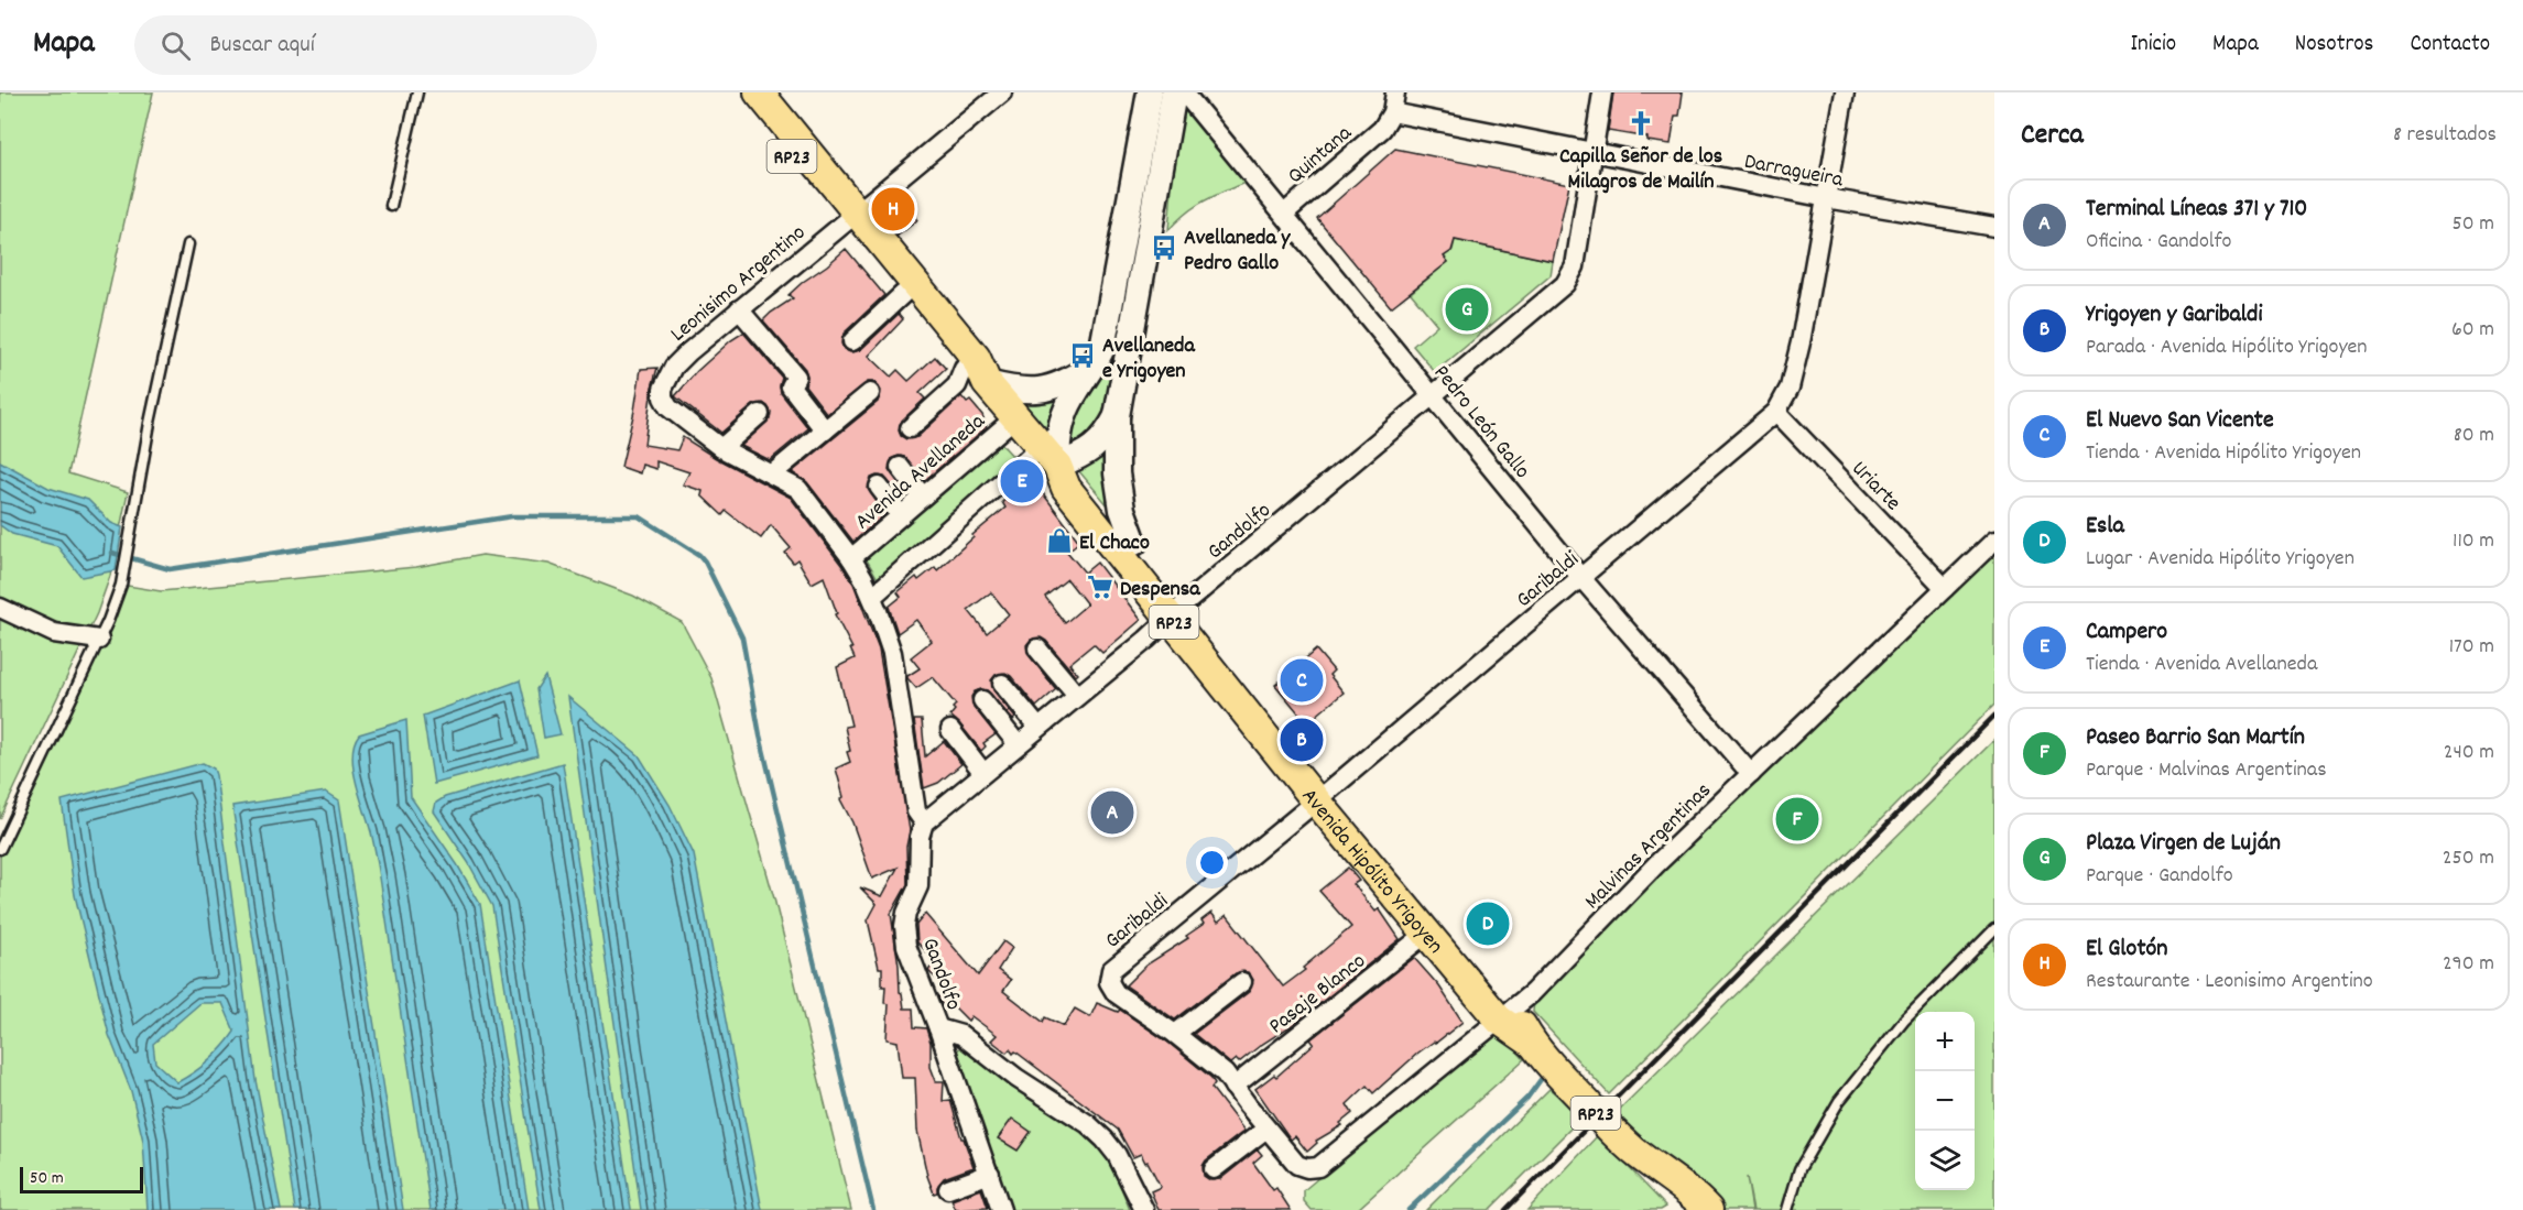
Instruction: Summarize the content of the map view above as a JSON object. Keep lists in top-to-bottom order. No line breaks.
{"streets":{"main road":["RP23","Avenida Hipólito Yrigoyen"],"street":["Quintana","Darragueira","Leonisimo Argentino","Pedro León Gallo","Avenida Avellaneda","Uriarte","Gandolfo","Garibaldi","Malvinas Argentinas","Pasaje Blanco"]},"crossings":[["Quintana","Darragueira"],["Quintana","Pedro León Gallo"],["Darragueira","Gandolfo"],["Darragueira","Garibaldi"],["Leonisimo Argentino","Avenida Avellaneda"],["Leonisimo Argentino","Gandolfo"],["Leonisimo Argentino","Avenida Hipólito Yrigoyen"],["Pedro León Gallo","Gandolfo"],["Pedro León Gallo","Garibaldi"],["Pedro León Gallo","Malvinas Argentinas"],["Avenida Avellaneda","Avenida Hipólito Yrigoyen"],["Uriarte","Garibaldi"],["Uriarte","Malvinas Argentinas"],["Gandolfo","Avenida Hipólito Yrigoyen"],["Garibaldi","Avenida Hipólito Yrigoyen"],["Malvinas Argentinas","Avenida Hipólito Yrigoyen"],["Avenida Hipólito Yrigoyen","Pasaje Blanco"]],"places":{"church":["Capilla Señor de los Milagros de Mailín"],"bus stop":["Avellaneda y Pedro Gallo","Avellaneda e Yrigoyen"],"shop":["El Chaco"],"supermarket":["Despensa"]},"scale_bar":"50 m","page":{"header":"Mapa","search":"Buscar aquí","nav":["Inicio","Mapa","Nosotros","Contacto"],"heading":["Cerca","8 resultados"],"list":[{"mark":"A","name":"Terminal Líneas 371 y 710","note":"Oficina · Gandolfo","value":"50 m"},{"mark":"B","name":"Yrigoyen y Garibaldi","note":"Parada · Avenida Hipólito Yrigoyen","value":"60 m"},{"mark":"C","name":"El Nuevo San Vicente","note":"Tienda · Avenida Hipólito Yrigoyen","value":"80 m"},{"mark":"D","name":"Esla","note":"Lugar · Avenida Hipólito Yrigoyen","value":"110 m"},{"mark":"E","name":"Campero","note":"Tienda · Avenida Avellaneda","value":"170 m"},{"mark":"F","name":"Paseo Barrio San Martín","note":"Parque · Malvinas Argentinas","value":"240 m"},{"mark":"G","name":"Plaza Virgen de Luján","note":"Parque · Gandolfo","value":"250 m"},{"mark":"H","name":"El Glotón","note":"Restaurante · Leonisimo Argentino","value":"290 m"}],"pins":["H","G","E","C","B","A","F","D"],"map_buttons":["+","−"],"scale":"50 m"}}
